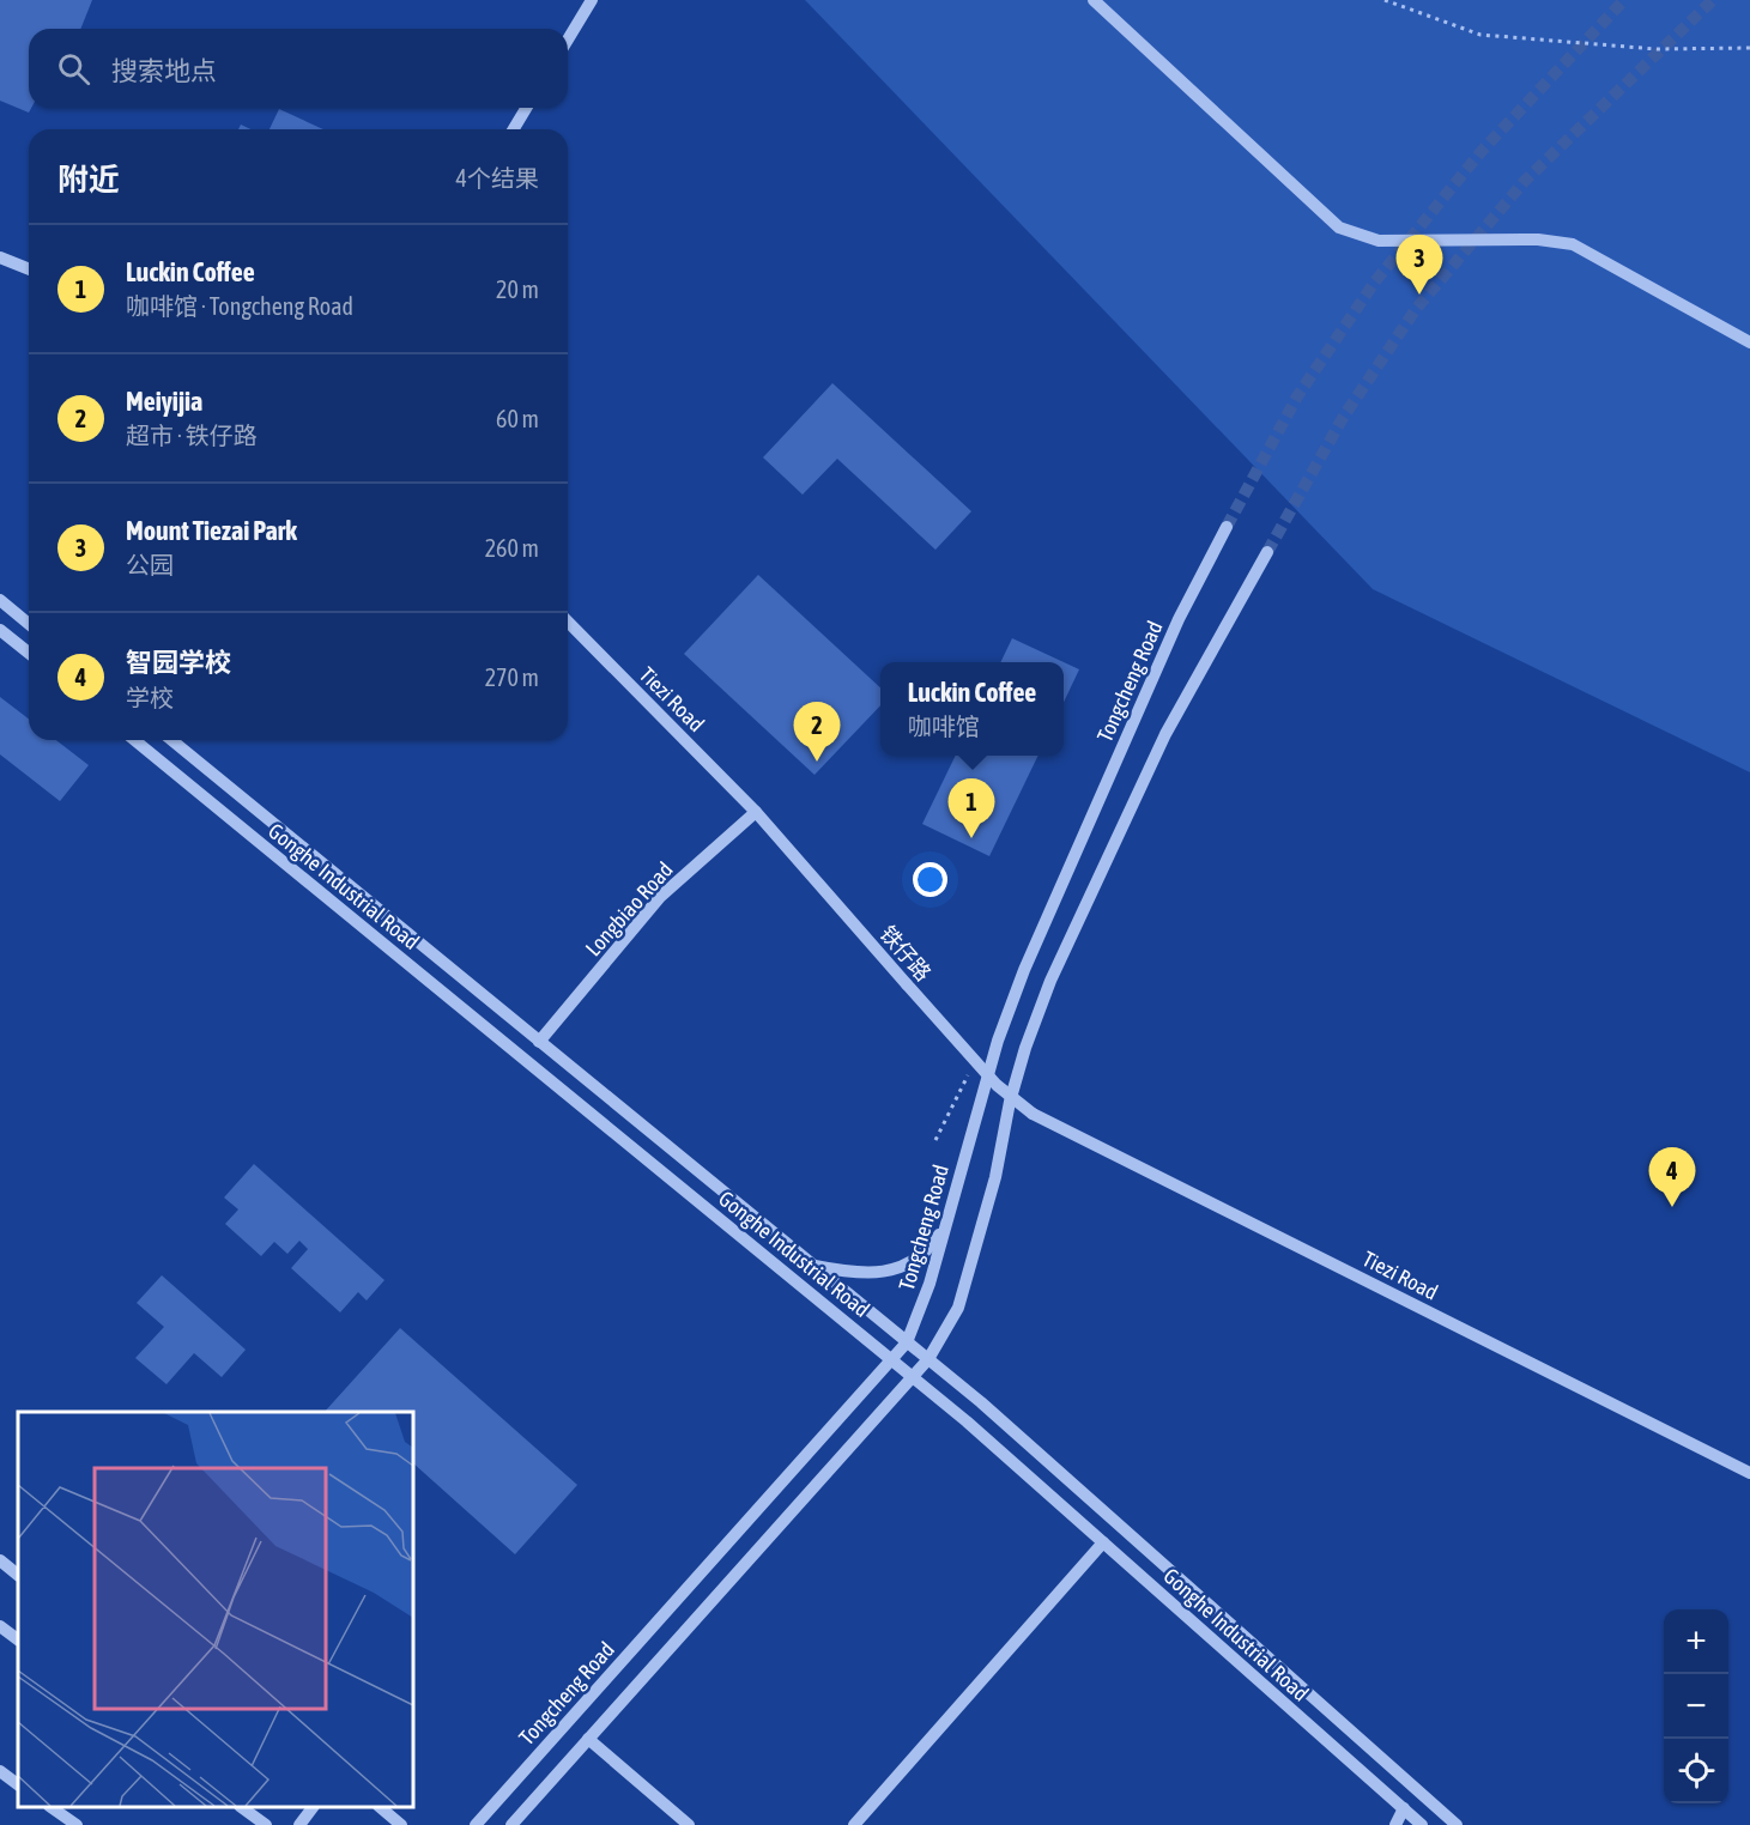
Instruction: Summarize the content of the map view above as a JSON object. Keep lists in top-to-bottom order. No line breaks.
{"streets":{"street":["Tongcheng Road","Tiezi Road","Gonghe Industrial Road","Longbiao Road","铁仔路"]},"crossings":[["Tongcheng Road","Gonghe Industrial Road"],["Tiezi Road","Longbiao Road"],["Tiezi Road","铁仔路"],["Gonghe Industrial Road","Longbiao Road"],["Longbiao Road","铁仔路"]],"page":{"search":"搜索地点","heading":["附近","4个结果"],"list":[{"mark":"1","name":"Luckin Coffee","note":"咖啡馆 · Tongcheng Road","value":"20 m"},{"mark":"2","name":"Meiyijia","note":"超市 · 铁仔路","value":"60 m"},{"mark":"3","name":"Mount Tiezai Park","note":"公园","value":"260 m"},{"mark":"4","name":"智园学校","note":"学校","value":"270 m"}],"pins":["3","2","1","4"],"popup":["Luckin Coffee","咖啡馆"],"map_buttons":["+","−"]}}
